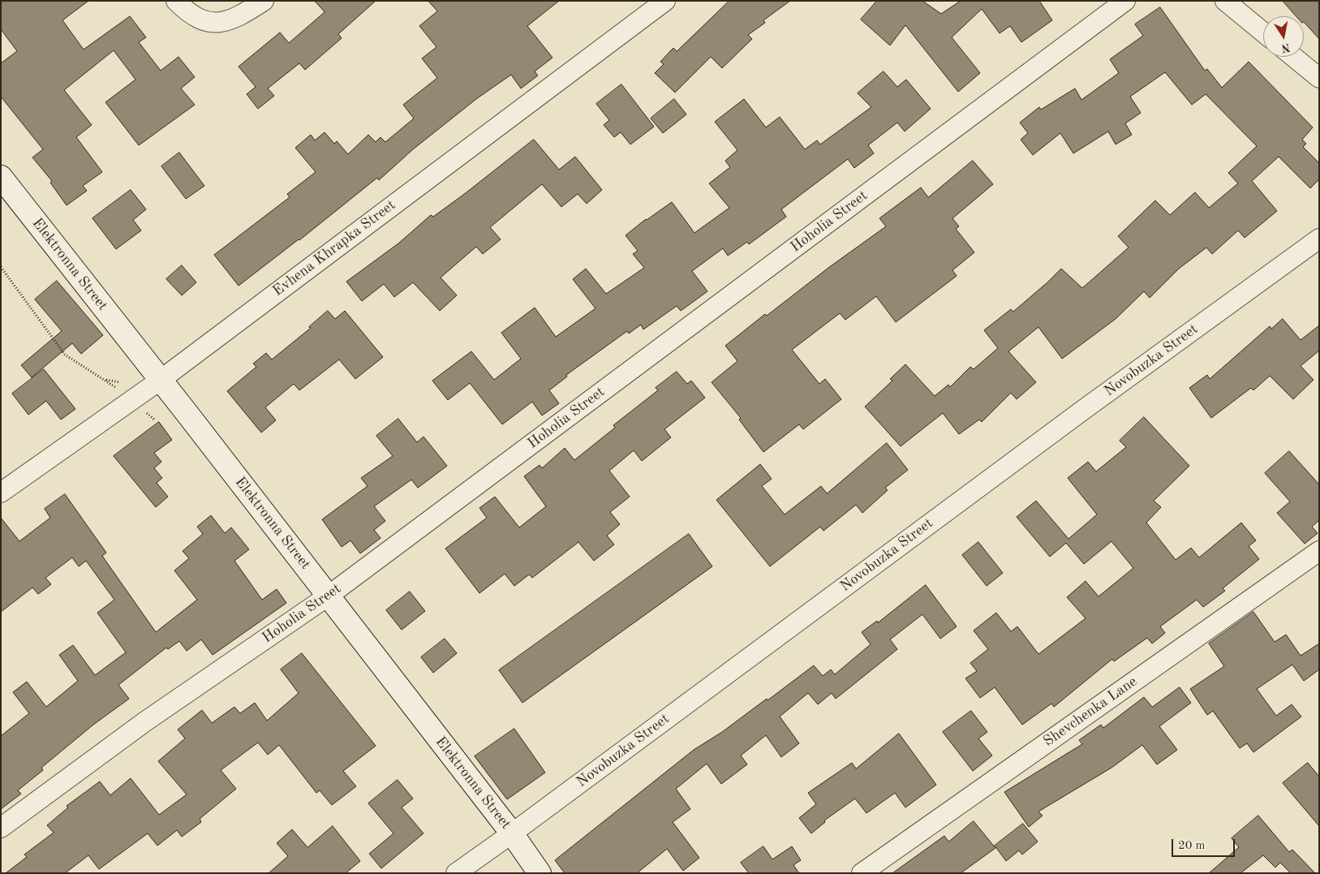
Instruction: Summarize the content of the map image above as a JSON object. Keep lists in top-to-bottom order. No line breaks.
{"streets":{"street":["Hoholia Street","Evhena Khrapka Street","Elektronna Street","Novobuzka Street","Shevchenka Lane"]},"crossings":[["Hoholia Street","Elektronna Street"],["Evhena Khrapka Street","Elektronna Street"],["Elektronna Street","Novobuzka Street"]],"scale_bar":"20 m","north":"bottom"}
